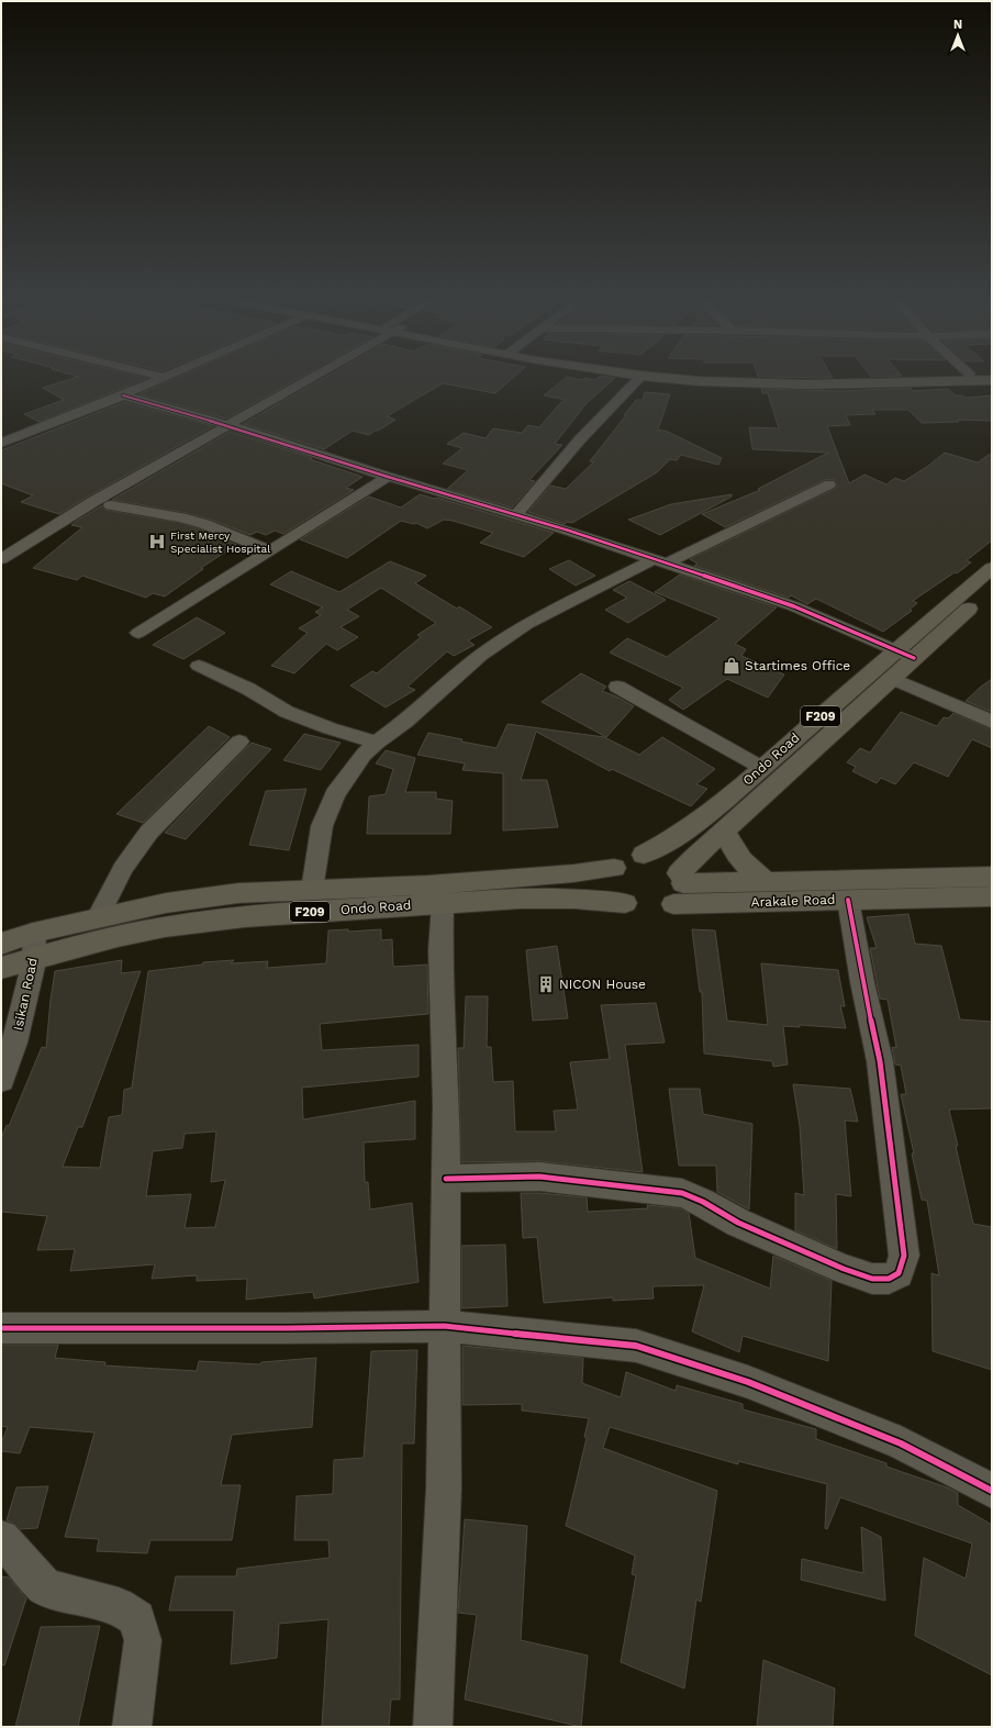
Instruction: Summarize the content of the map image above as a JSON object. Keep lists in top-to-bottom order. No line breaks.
{"streets":{"main road":["F209","Ondo Road","Arakale Road"],"street":["Isikan Road"]},"crossings":[["F209","Ondo Road"],["F209","Arakale Road"],["Ondo Road","Arakale Road"],["Ondo Road","Isikan Road"]],"places":{"hospital":["First Mercy Specialist Hospital"],"shop":["Startimes Office"],"building":["NICON House"]},"north":"top"}
